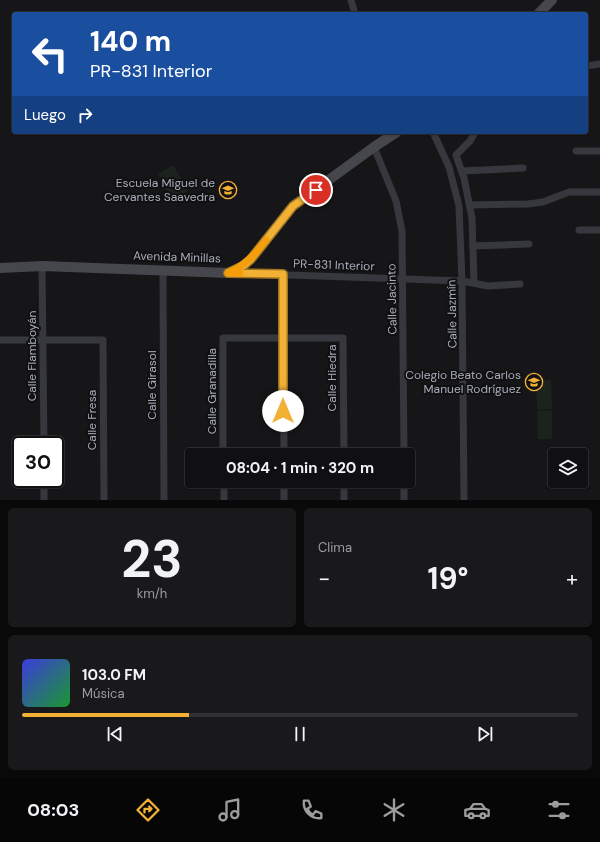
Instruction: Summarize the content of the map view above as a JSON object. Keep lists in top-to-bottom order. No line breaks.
{"streets":{"main road":["Avenida Minillas"],"street":["PR-831 Interior","Calle Jacinto","Calle Jazmín","Calle Flamboyán","Calle Hiedra","Calle Girasol","Calle Granadilla","Calle Fresa"]},"crossings":[["Avenida Minillas","PR-831 Interior"],["Avenida Minillas","Calle Jacinto"],["Avenida Minillas","Calle Flamboyán"],["Avenida Minillas","Calle Girasol"],["PR-831 Interior","Calle Jacinto"],["PR-831 Interior","Calle Jazmín"],["Calle Flamboyán","Calle Fresa"],["Calle Hiedra","Calle Granadilla"]],"places":{"school or university":["Escuela Miguel de Cervantes Saavedra","Colegio Beato Carlos Manuel Rodríguez"]},"page":{"turn":["140 m","PR-831 Interior"],"then":"Luego","limit":"30","trip":"08:04 · 1 min · 320 m","tile":[["23","km/h"],"Clima"],"heat":["−","19°","+"],"song":["103.0 FM","Música"],"tabs":"08:03"}}
